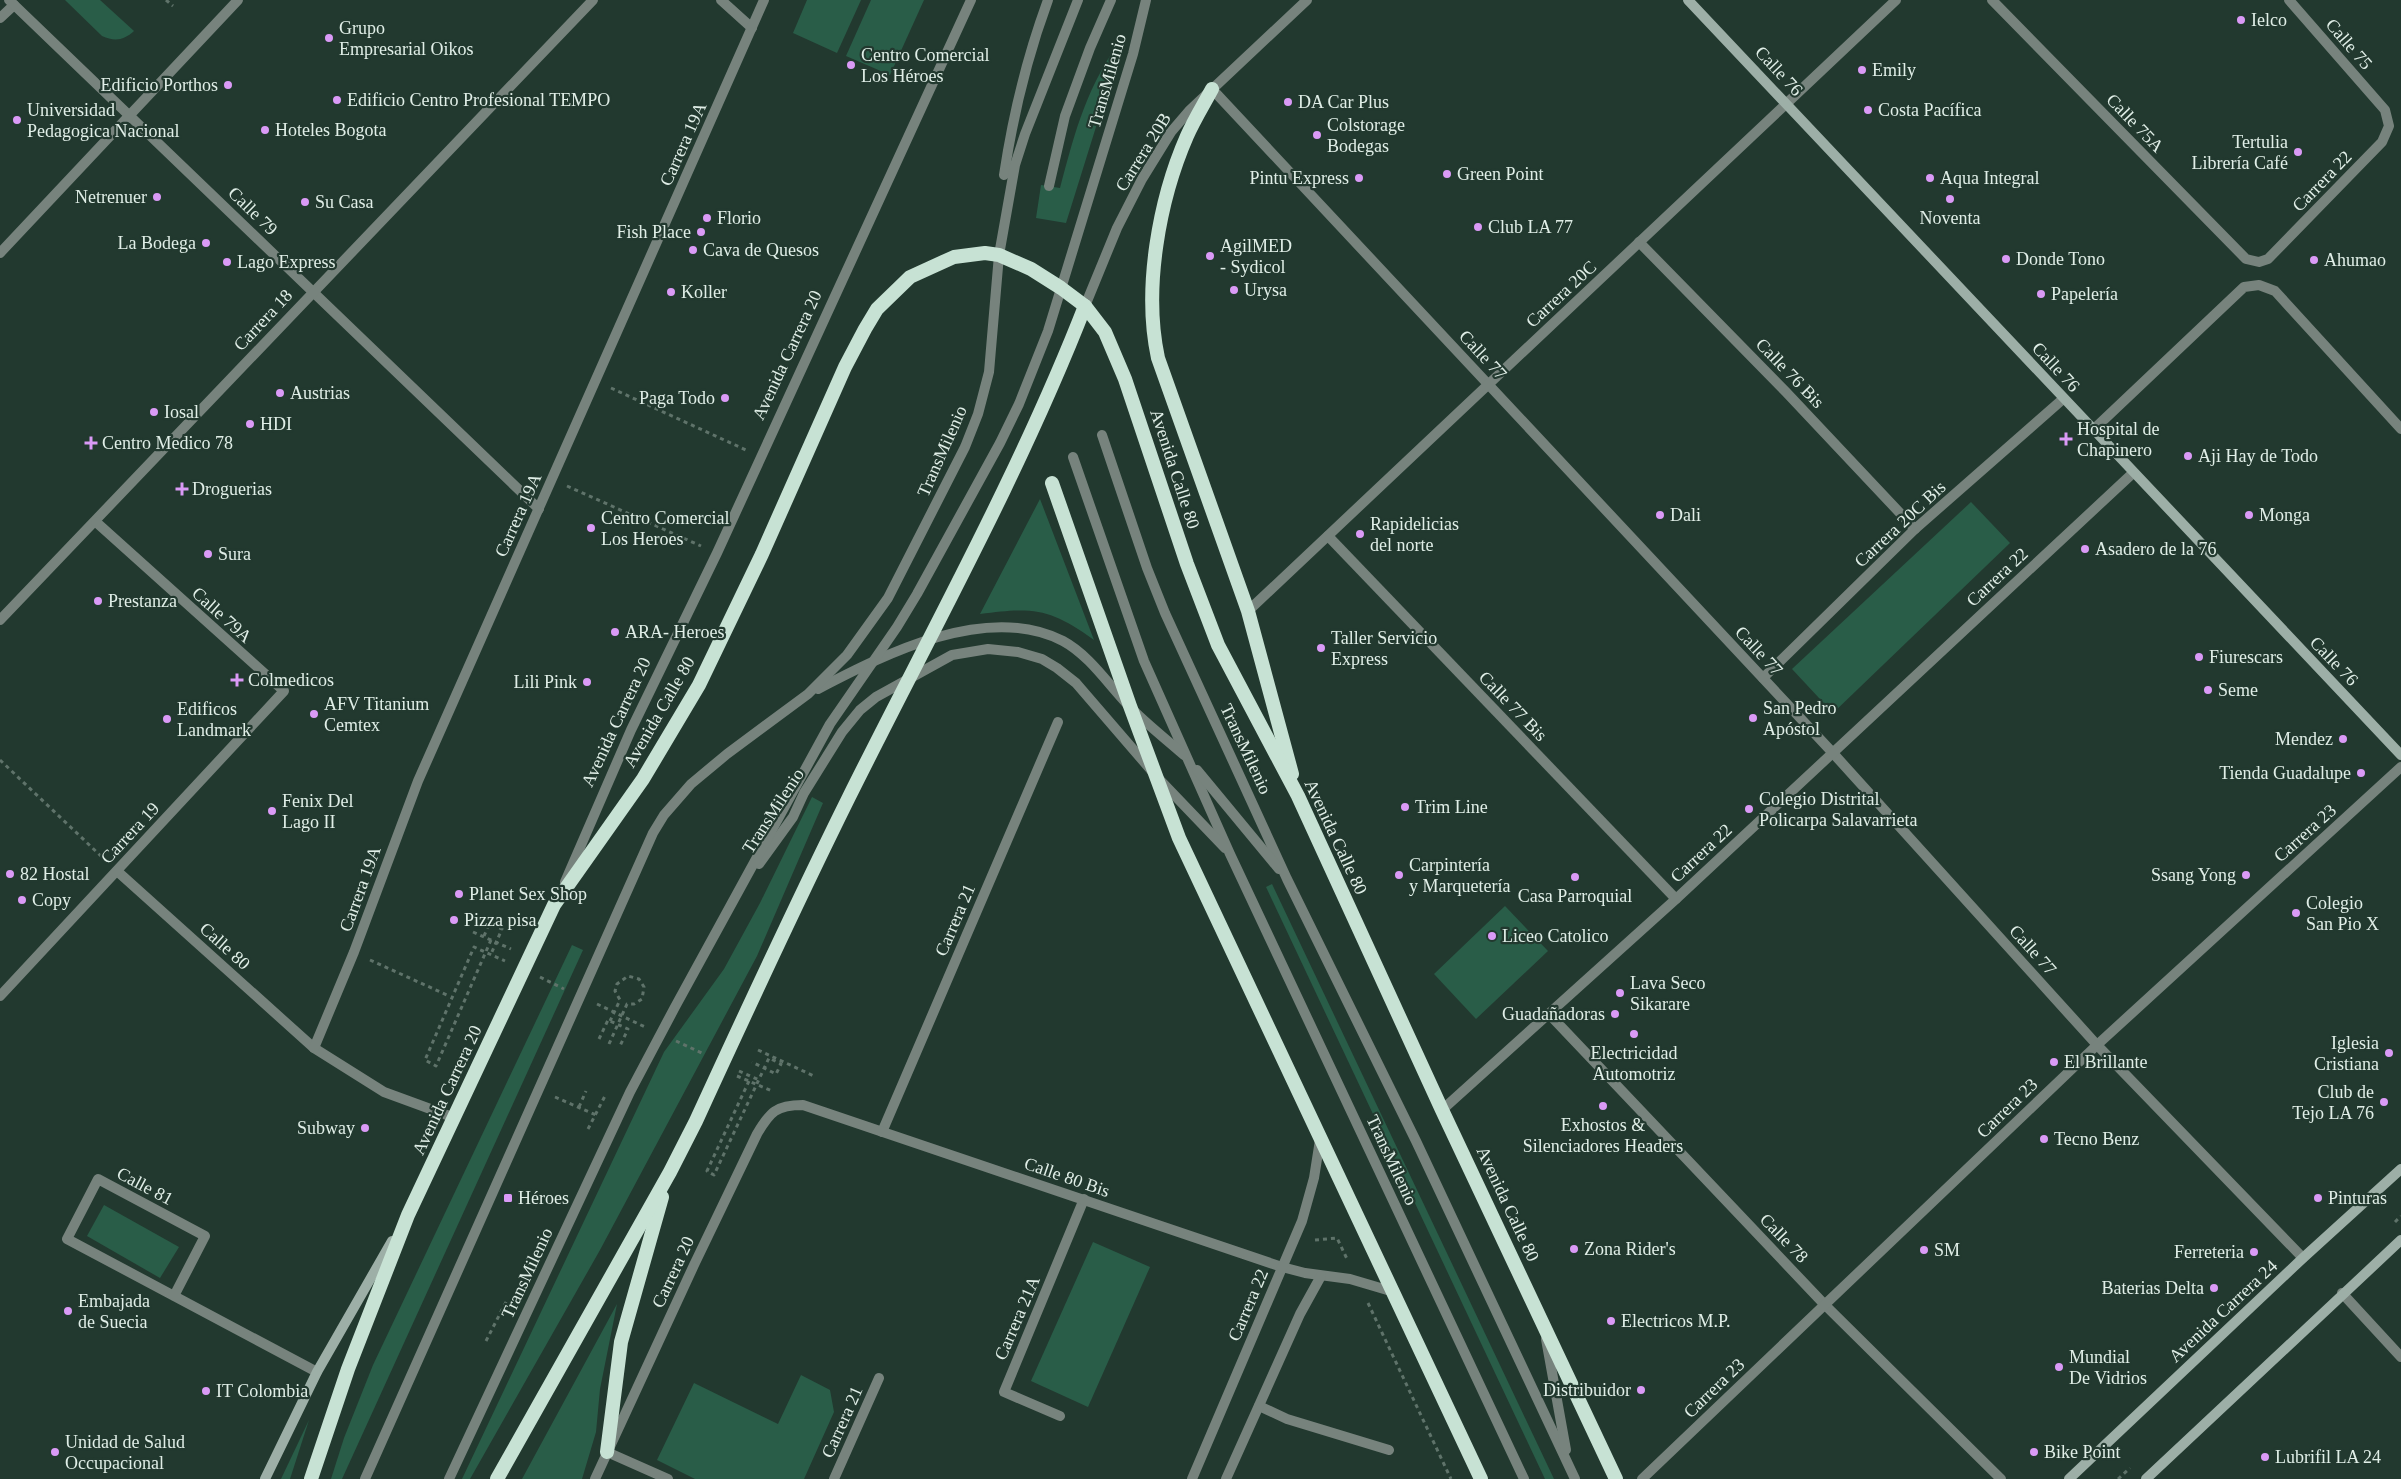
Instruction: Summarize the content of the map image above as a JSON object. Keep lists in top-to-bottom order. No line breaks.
{"streets":{"highway":["Avenida Carrera 20","Avenida Calle 80"],"main road":["Calle 76","Avenida Carrera 24"],"street":["Calle 75","TransMilenio","Calle 75A","Carrera 19A","Carrera 20B","Carrera 22","Calle 79","Carrera 20C","Carrera 18","Calle 77","Calle 76 Bis","Carrera 20C Bis","Calle 79A","Calle 77 Bis","Carrera 19","Carrera 23","Carrera 21","Calle 80","Calle 80 Bis","Calle 81","Calle 78","Carrera 20","Carrera 21A"]},"crossings":[["Calle 75","Carrera 22"],["Calle 76","Carrera 22"],["Calle 76","Carrera 20C"],["Calle 76","Carrera 20C Bis"],["TransMilenio","Avenida Calle 80"],["Calle 75A","Carrera 22"],["Carrera 19A","Calle 79"],["Carrera 19A","Calle 80"],["Carrera 20B","Calle 77"],["Carrera 20B","Avenida Calle 80"],["Carrera 22","Calle 77"],["Carrera 22","Avenida Calle 80"],["Carrera 22","Calle 77 Bis"],["Carrera 22","Calle 80 Bis"],["Carrera 22","Calle 78"],["Calle 79","Carrera 18"],["Carrera 20C","Calle 77"],["Carrera 20C","Calle 76 Bis"],["Carrera 20C","Calle 77 Bis"],["Carrera 18","Calle 79A"],["Avenida Carrera 20","Avenida Calle 80"],["Avenida Carrera 20","Calle 80"],["Avenida Carrera 20","Calle 81"],["Calle 77","Carrera 20C Bis"],["Calle 77","Carrera 23"],["Calle 77","Avenida Carrera 24"],["Calle 76 Bis","Carrera 20C Bis"],["Calle 79A","Carrera 19"],["Carrera 19","Calle 80"],["Carrera 23","Calle 78"],["Carrera 21","Calle 80 Bis"],["Calle 80 Bis","Carrera 20"],["Calle 80 Bis","Carrera 21A"]],"places":{"other":["Ielco","Grupo Empresarial Oikos","Centro Comercial Los Héroes","Emily","Edificio Porthos","Edificio Centro Profesional TEMPO","DA Car Plus","Costa Pacífica","Universidad Pedagogica Nacional","Hoteles Bogota","Colstorage Bodegas","Tertulia Librería Café","Green Point","Pintu Express","Aqua Integral","Netrenuer","Noventa","Su Casa","Florio","Club LA 77","Fish Place","La Bodega","Cava de Quesos","AgilMED - Sydicol","Donde Tono","Ahumao","Lago Express","Urysa","Koller","Papelería","Austrias","Paga Todo","Iosal","HDI","Aji Hay de Todo","Dali","Monga","Centro Comercial Los Heroes","Rapidelicias del norte","Asadero de la 76","Sura","Prestanza","ARA- Heroes","Taller Servicio Express","Fiurescars","Lili Pink","Seme","AFV Titanium Cemtex","San Pedro Apóstol","Edificos Landmark","Mendez","Tienda Guadalupe","Trim Line","Colegio Distrital Policarpa Salavarrieta","Fenix Del Lago II","82 Hostal","Carpintería y Marquetería","Ssang Yong","Casa Parroquial","Planet Sex Shop","Copy","Colegio San Pio X","Pizza pisa","Liceo Catolico","Lava Seco Sikarare","Guadañadoras","Electricidad Automotriz","Iglesia Cristiana","El Brillante","Club de Tejo LA 76","Exhostos & Silenciadores Headers","Subway","Tecno Benz","Pinturas","Zona Rider's","SM","Ferreteria","Baterias Delta","Embajada de Suecia","Electricos M.P.","Mundial De Vidrios","Distribuidor","IT Colombia","Unidad de Salud Occupacional","Bike Point","Lubrifil LA 24"],"health":["Hospital de Chapinero","Centro Medico 78","Droguerias","Colmedicos"],"transit":["Héroes"]}}
